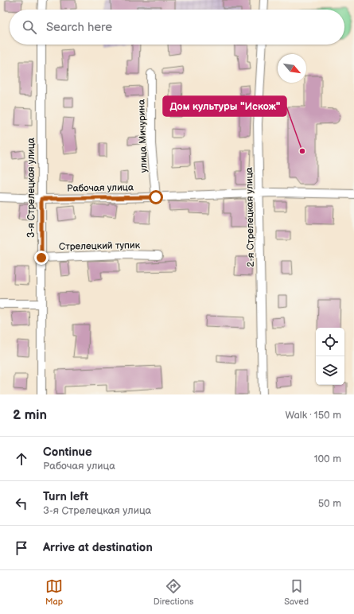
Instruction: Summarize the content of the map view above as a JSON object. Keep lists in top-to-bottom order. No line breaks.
{"streets":{"street":["улица Мичурина","3-я Стрелецкая улица","Рабочая улица","2-я Стрелецкая улица","Стрелецкий тупик"]},"crossings":[["улица Мичурина","Рабочая улица"],["3-я Стрелецкая улица","Рабочая улица"],["3-я Стрелецкая улица","Стрелецкий тупик"],["Рабочая улица","2-я Стрелецкая улица"]],"places":["Дом культуры \"Искож\""],"north":"bottom right","page":{"search":"Search here","heading":["2 min","Walk · 150 m"],"list":[["Continue","Рабочая улица","100 m"],["Turn left","3-я Стрелецкая улица","50 m"],"Arrive at destination"],"nav":["Map","Directions","Saved"]}}
